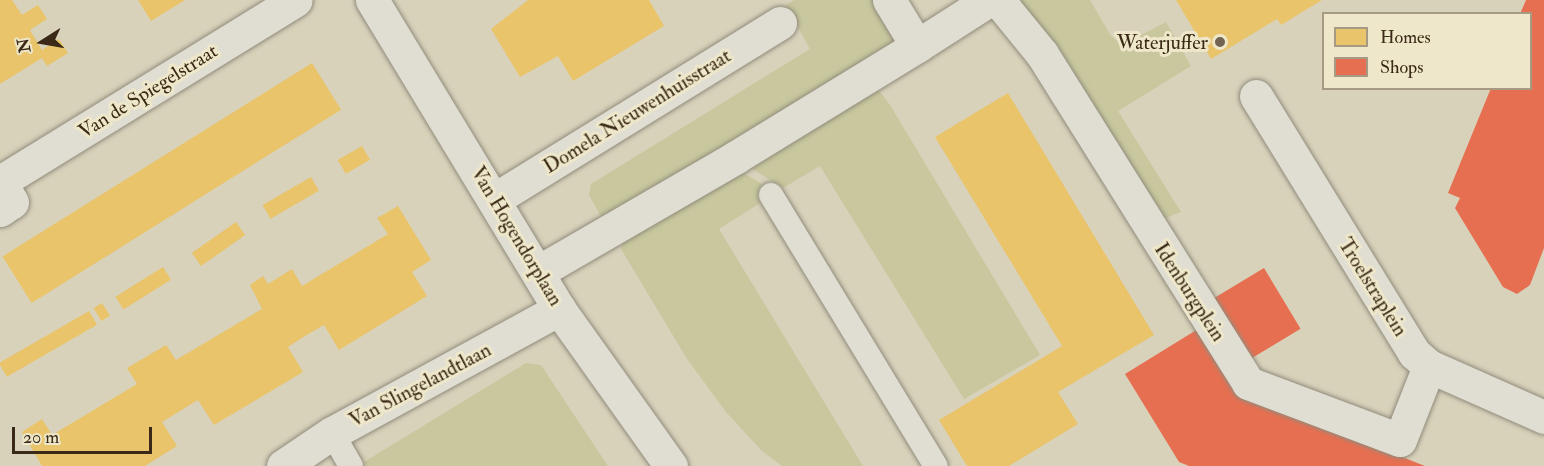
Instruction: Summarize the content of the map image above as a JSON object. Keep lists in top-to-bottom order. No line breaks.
{"streets":{"street":["Van de Spiegelstraat","Domela Nieuwenhuisstraat","Van Hogendorplaan","Troelstraplein","Idenburgplein","Van Slingelandtlaan"]},"crossings":[["Domela Nieuwenhuisstraat","Van Hogendorplaan"],["Van Hogendorplaan","Van Slingelandtlaan"],["Troelstraplein","Idenburgplein"]],"places":["Waterjuffer"],"legend":["Homes","Shops"],"scale_bar":"20 m","north":"left"}
